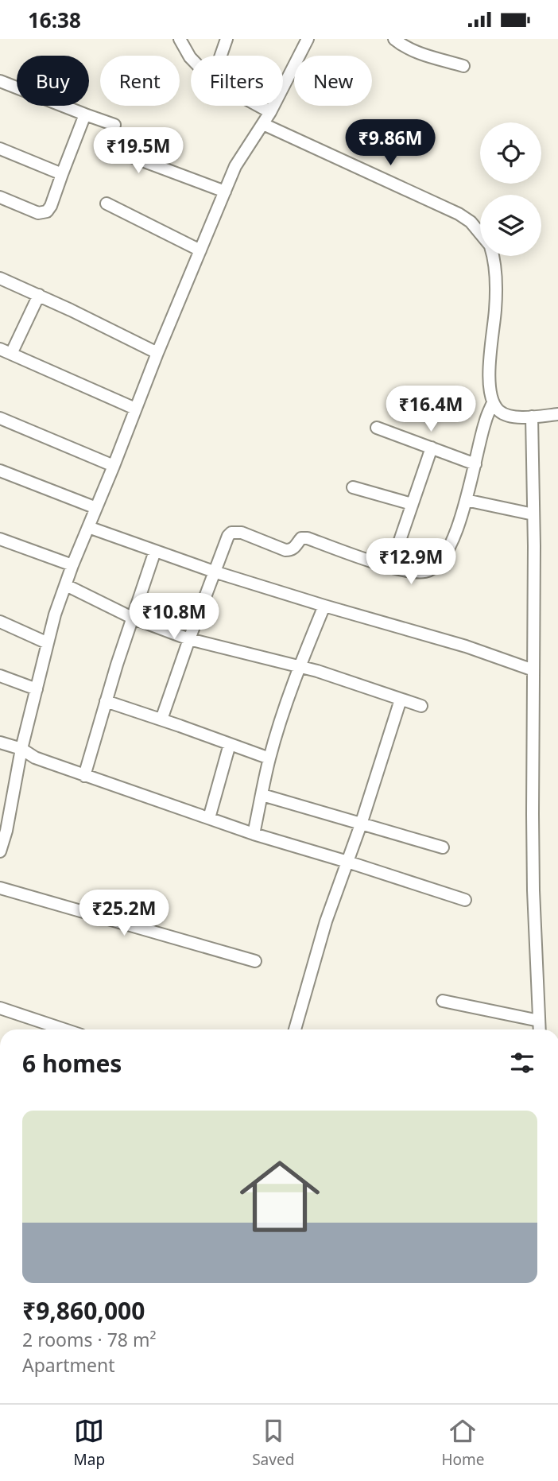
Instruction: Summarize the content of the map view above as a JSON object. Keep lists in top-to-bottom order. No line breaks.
{"page":{"status":"16:38","chip":["Buy","Rent","Filters","New"],"price":["₹9.86M","₹19.5M","₹16.4M","₹12.9M","₹10.8M","₹25.2M"],"heading":"6 homes","list":[{"name":"₹9,860,000","note":"2 rooms · 78 m² · Apartment"}],"tabs":["Map","Saved","Home"]}}
